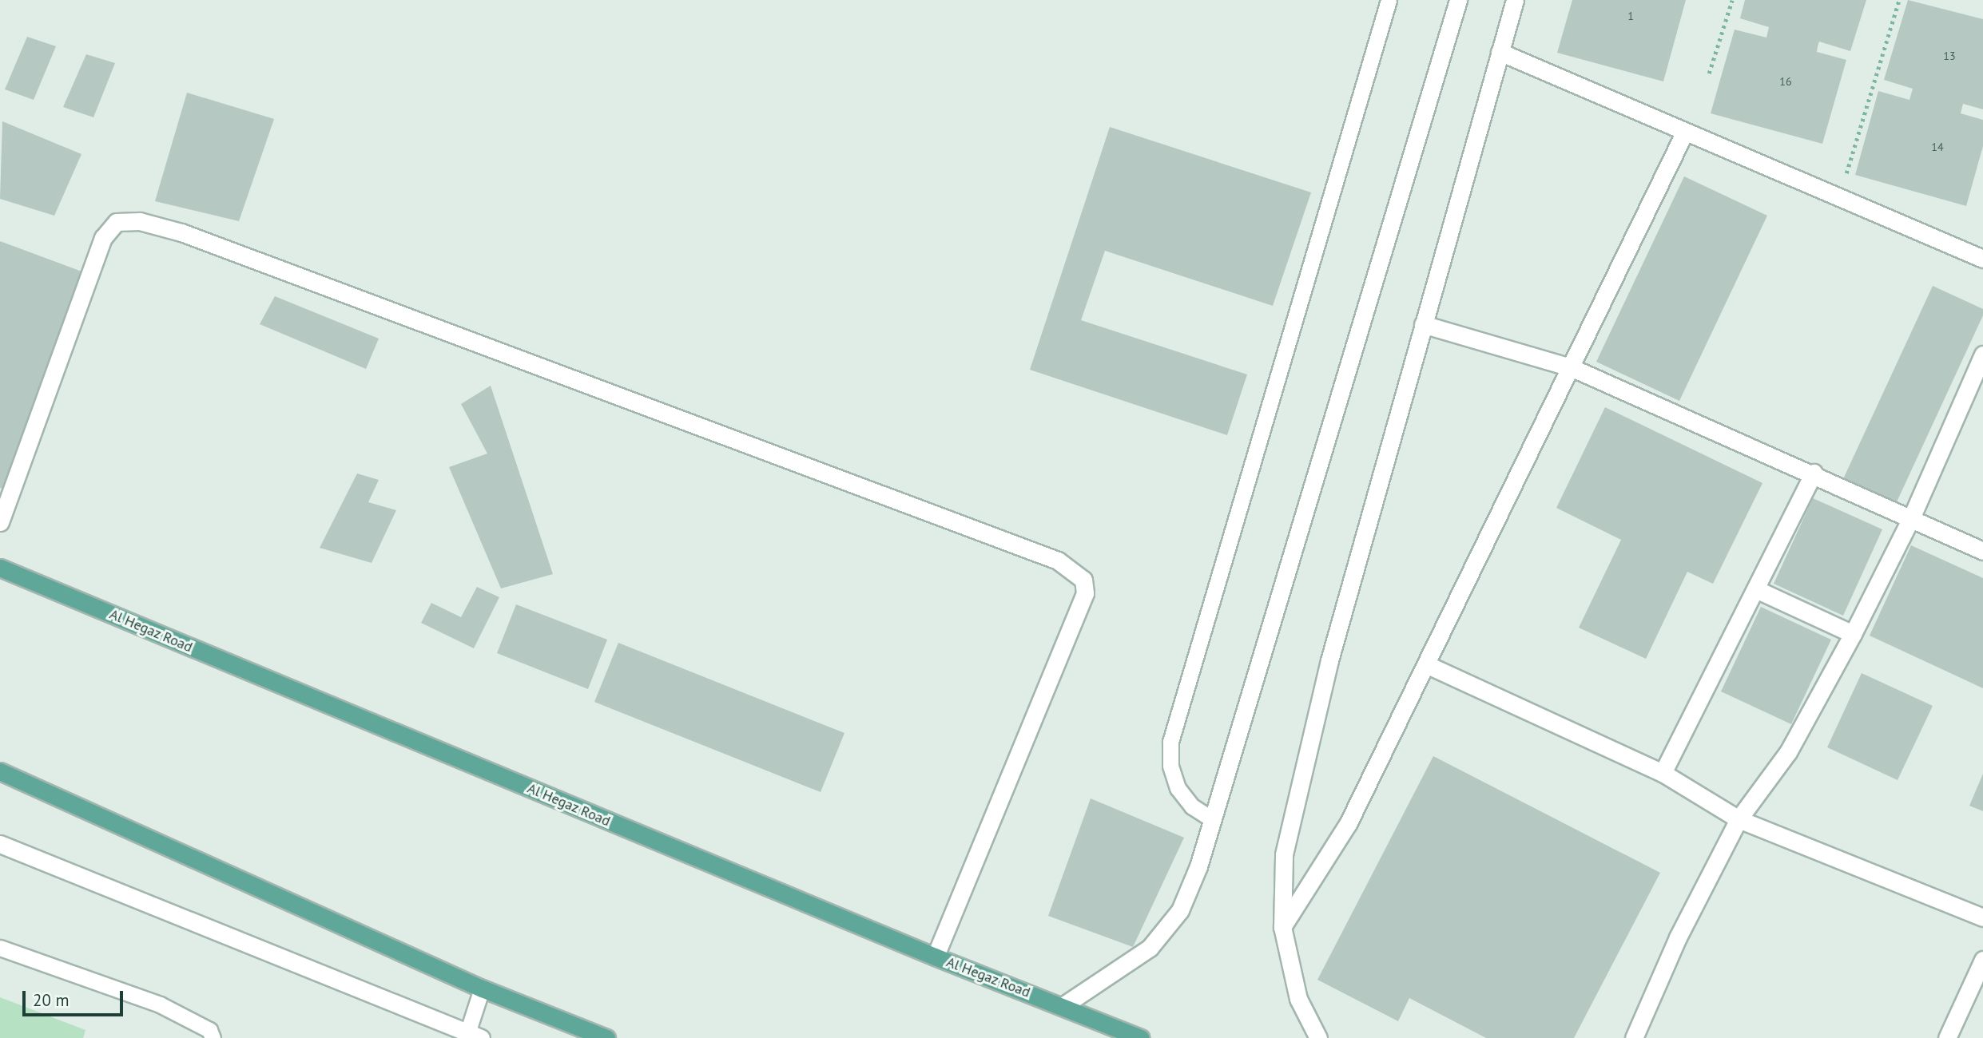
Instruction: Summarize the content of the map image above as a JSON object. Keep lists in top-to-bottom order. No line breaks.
{"streets":{"main road":["Al Hegaz Road"]},"house_numbers":["1","13","16","14"],"scale_bar":"20 m"}
